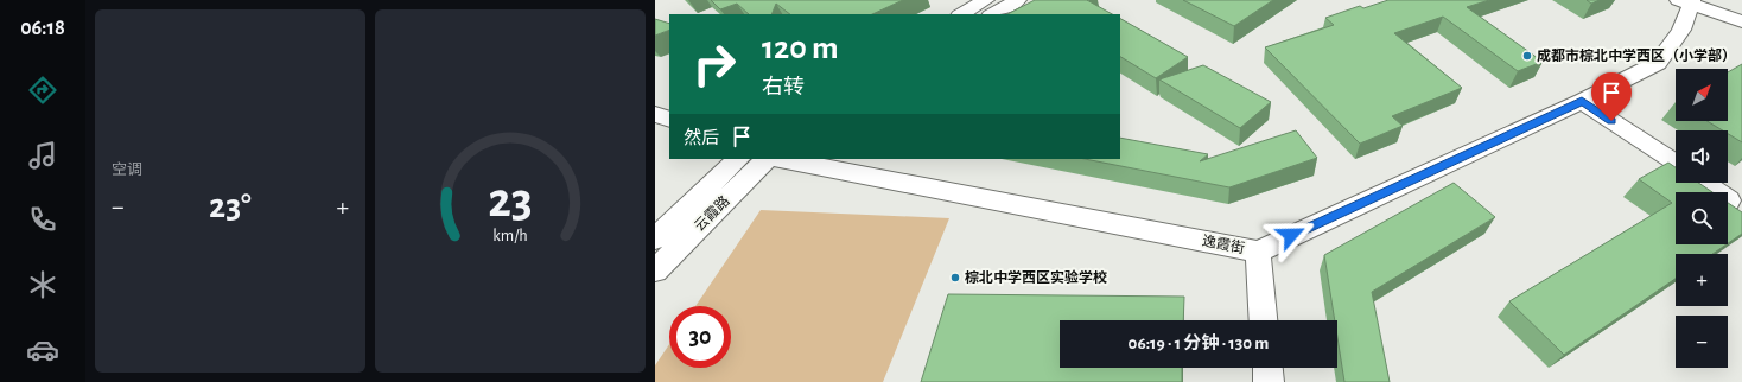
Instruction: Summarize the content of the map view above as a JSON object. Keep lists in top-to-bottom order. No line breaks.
{"streets":{"street":["云霞路","逸霞街"]},"places":["成都市棕北中学西区（小学部）","棕北中学西区实验学校"],"north":"top right","page":{"tabs":"06:18","tile":"空调","turn":["120 m","右转"],"map_buttons":["+","−"],"then":"然后","heat":["−","23°","+"],"limit":"30","trip":"06:19 · 1 分钟 · 130 m","gauge":["23","km/h"]}}
